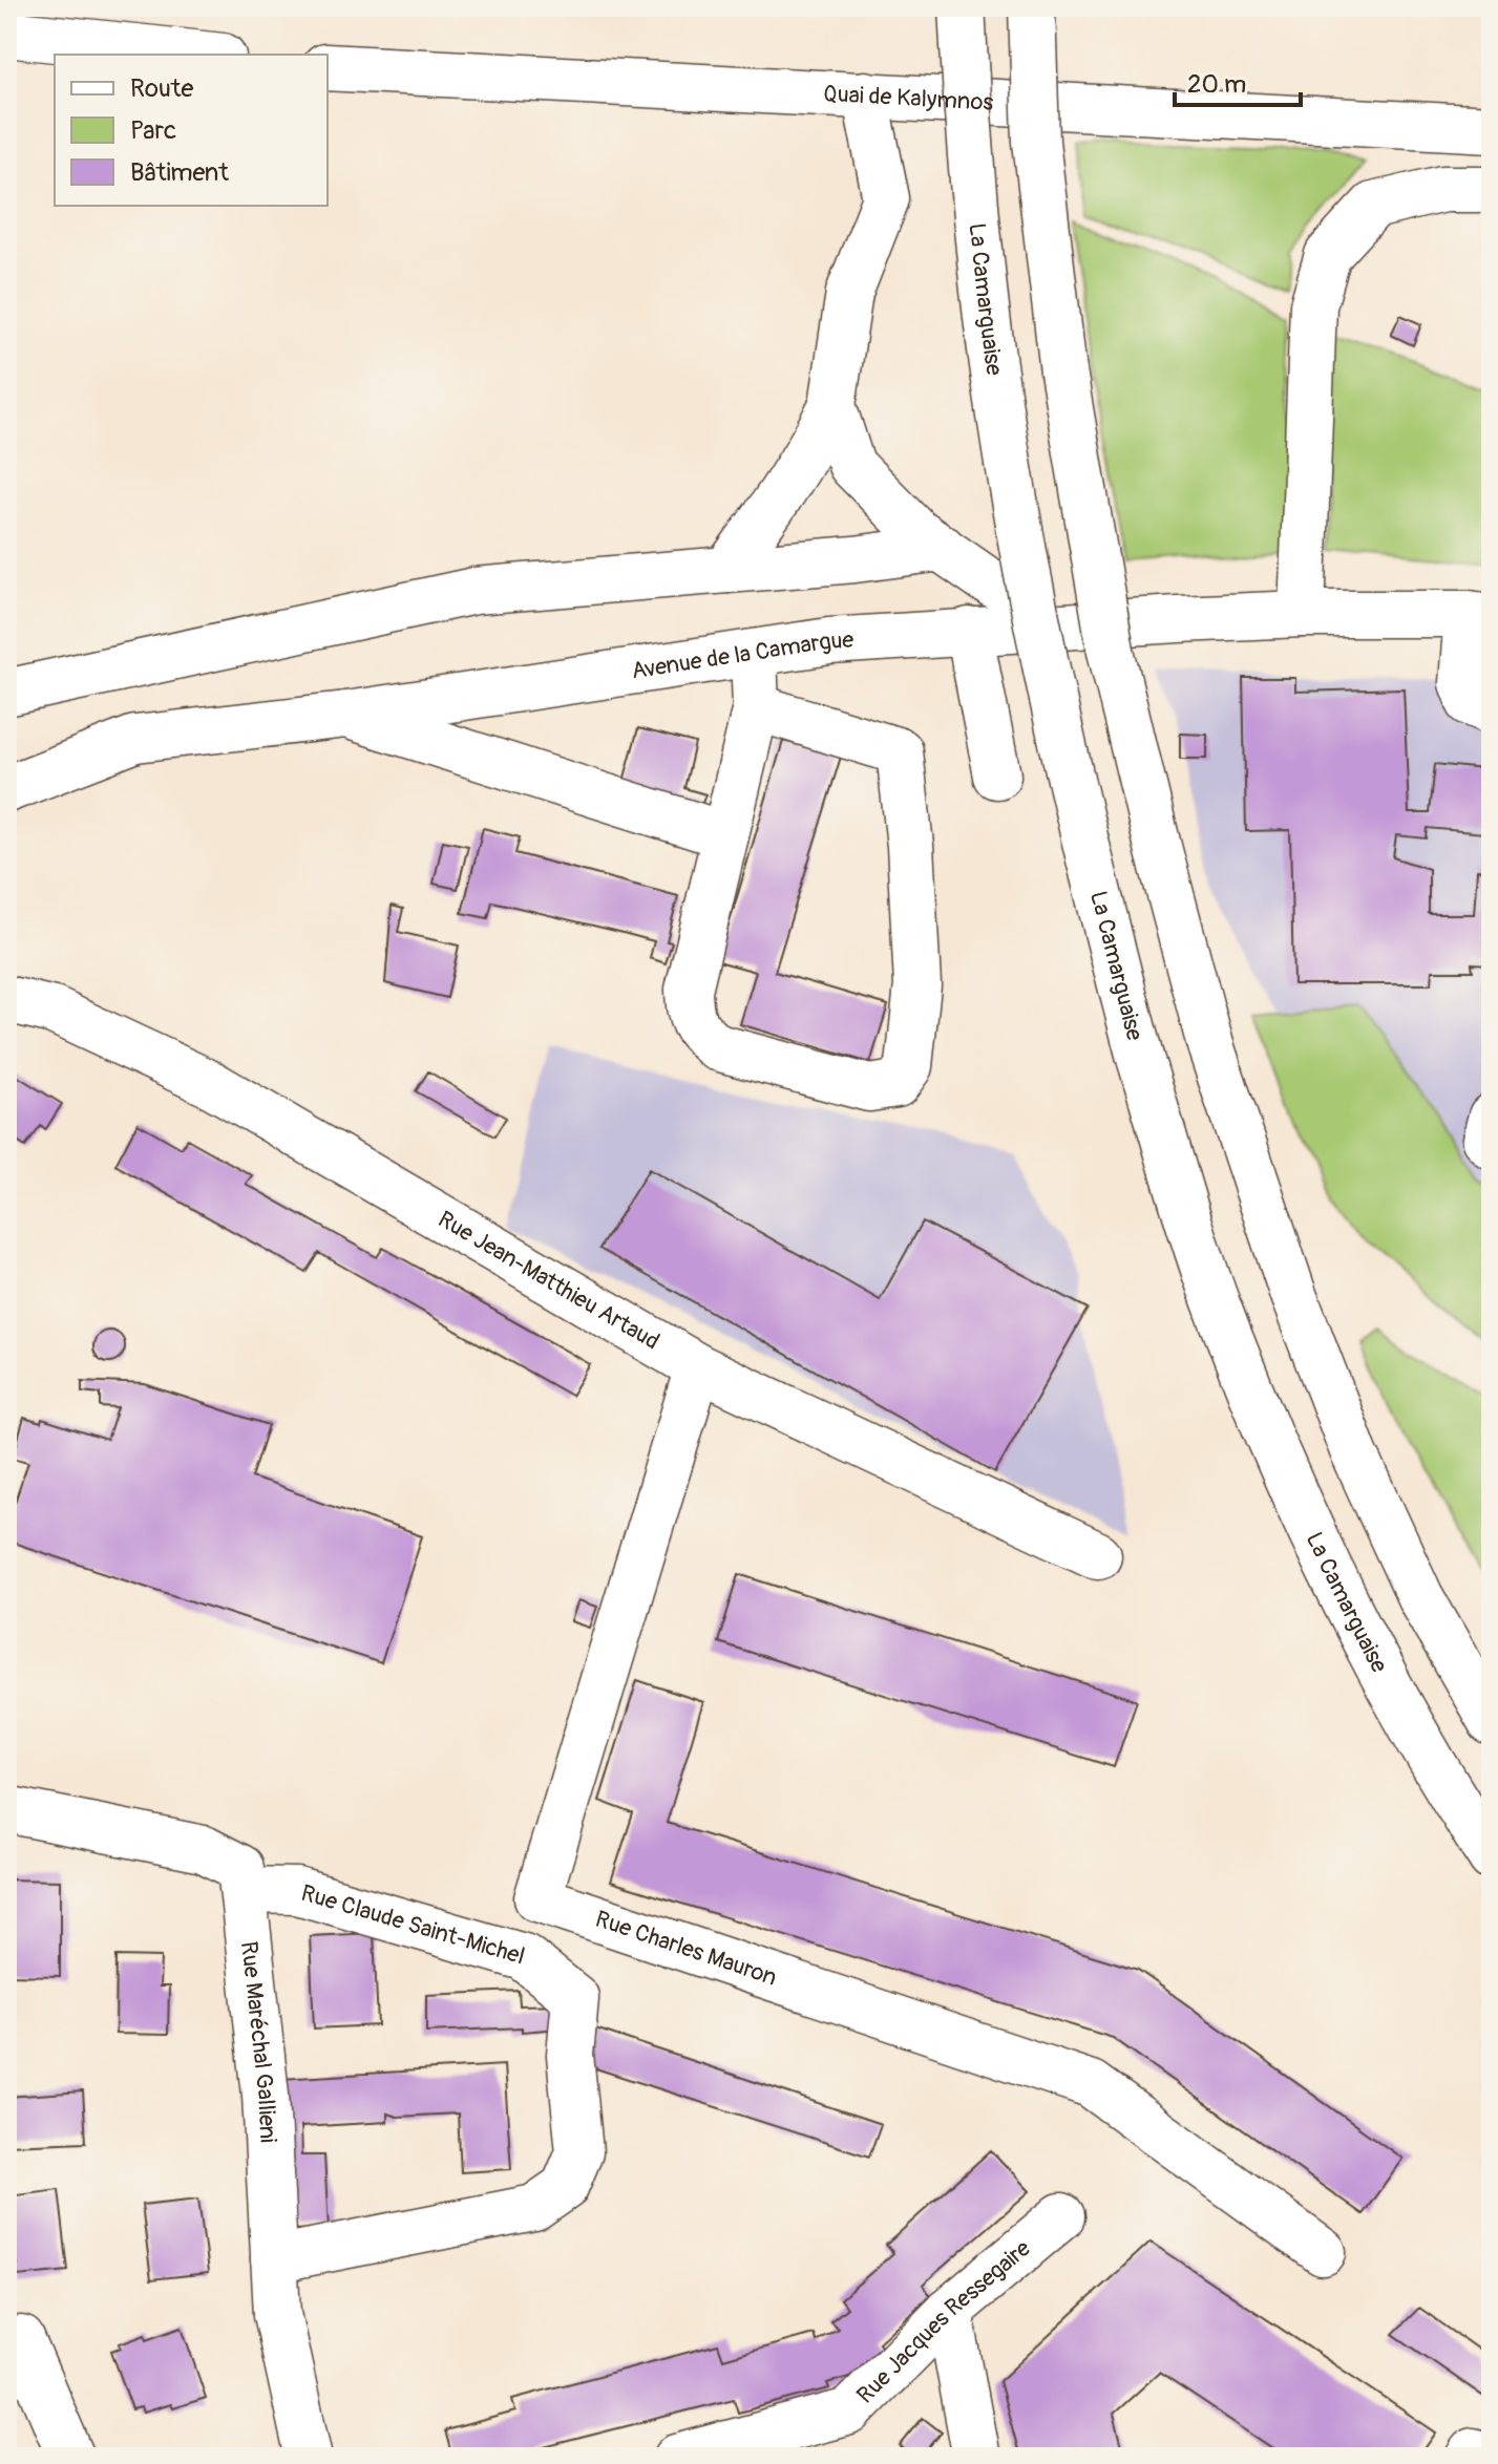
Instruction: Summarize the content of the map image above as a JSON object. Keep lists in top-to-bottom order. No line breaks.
{"streets":{"main road":["Quai de Kalymnos","La Camarguaise","Avenue de la Camargue","Rue Jean-Matthieu Artaud","Rue Claude Saint-Michel","Rue Charles Mauron","Rue Maréchal Gallieni","Rue Jacques Ressegaire"]},"crossings":[["Rue Jean-Matthieu Artaud","Rue Charles Mauron"],["Rue Claude Saint-Michel","Rue Maréchal Gallieni"]],"legend":["Route","Parc","Bâtiment"],"scale_bar":"20 m"}
